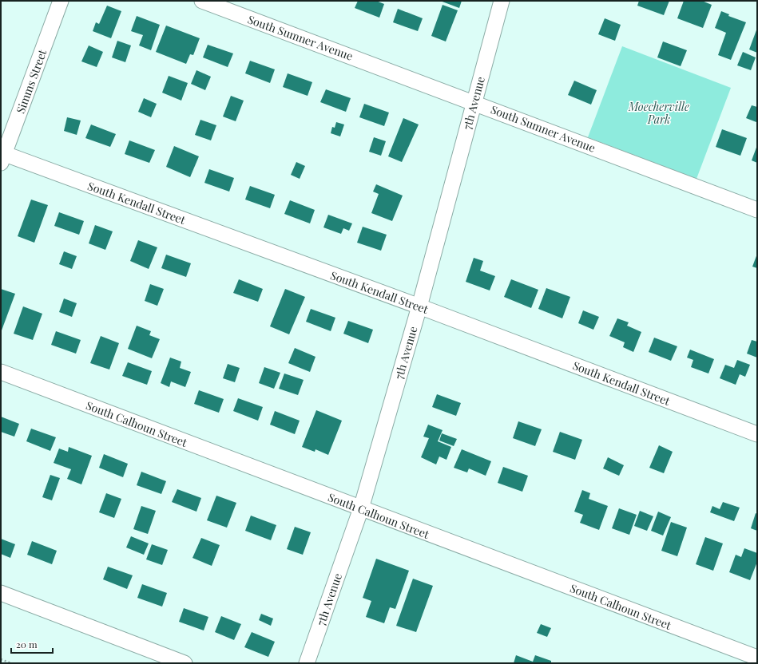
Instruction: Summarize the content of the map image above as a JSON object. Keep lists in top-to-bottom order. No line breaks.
{"streets":{"street":["South Sumner Avenue","Simms Street","7th Avenue","South Kendall Street","South Calhoun Street"]},"crossings":[["South Sumner Avenue","7th Avenue"],["Simms Street","South Kendall Street"],["7th Avenue","South Kendall Street"],["7th Avenue","South Calhoun Street"]],"parks":["Moecherville Park"],"scale_bar":"20 m"}
